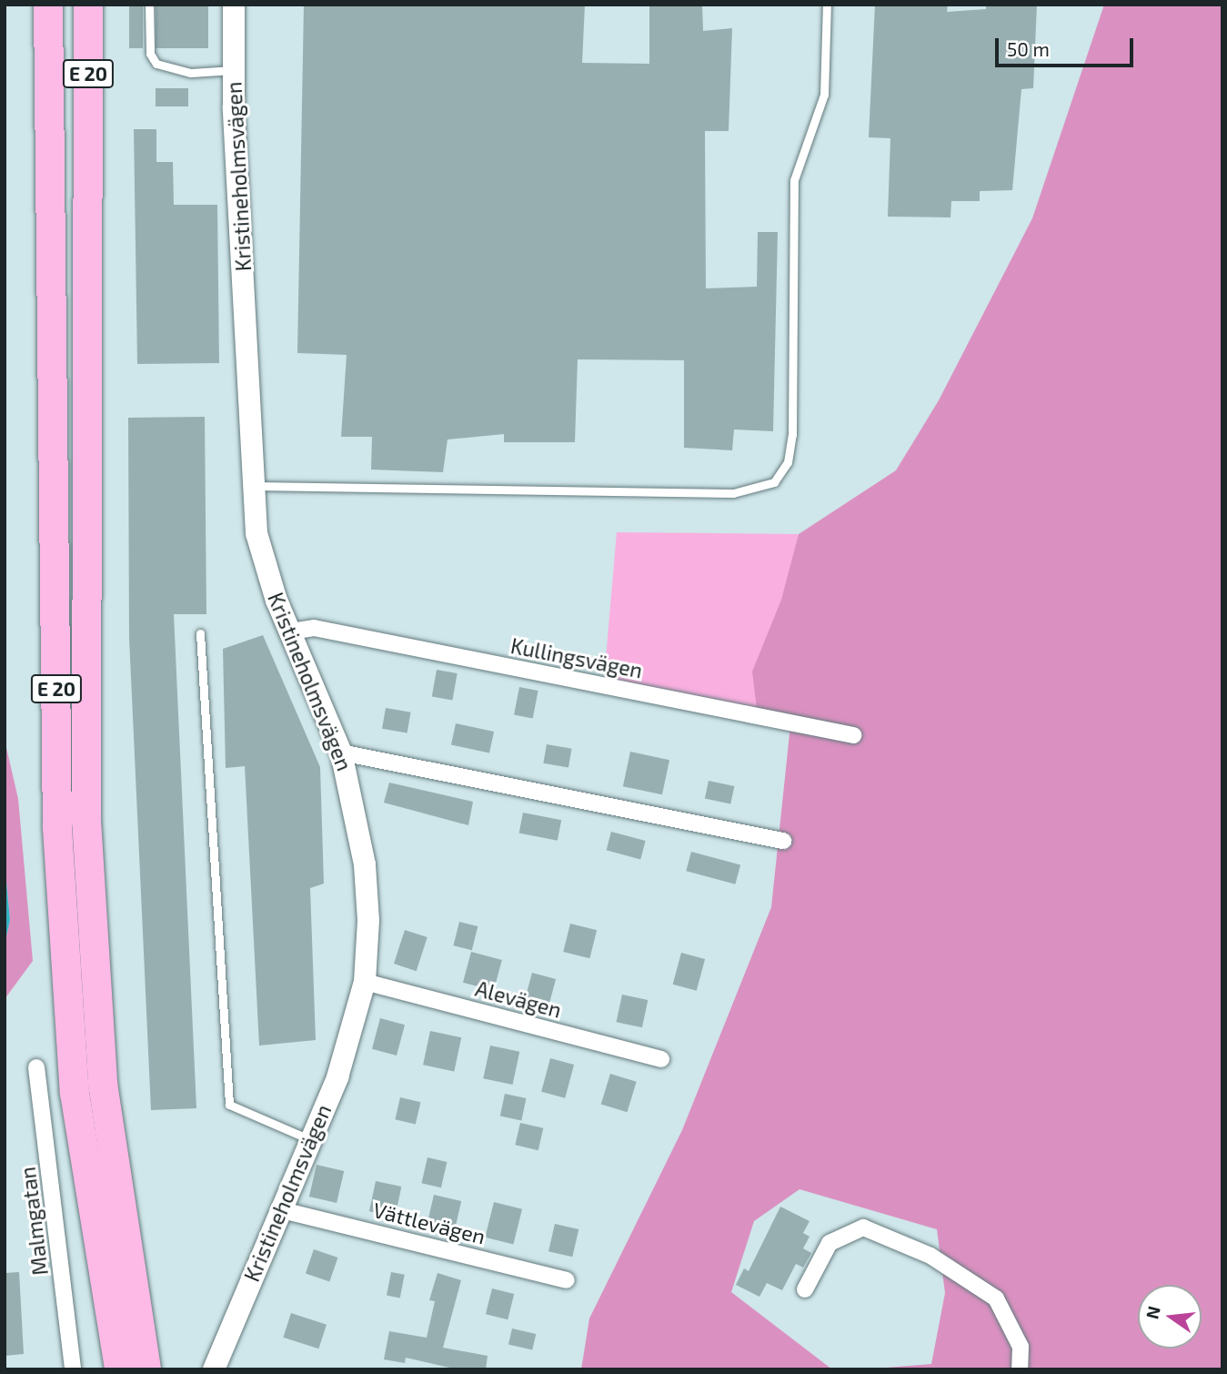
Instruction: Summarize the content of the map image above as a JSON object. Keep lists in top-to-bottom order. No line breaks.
{"streets":{"highway":["E 20"],"street":["Kristineholmsvägen","Kullingsvägen","Alevägen","Malmgatan","Vättlevägen"]},"crossings":[["Kristineholmsvägen","Kullingsvägen"],["Kristineholmsvägen","Alevägen"],["Kristineholmsvägen","Vättlevägen"]],"scale_bar":"50 m","north":"left"}
